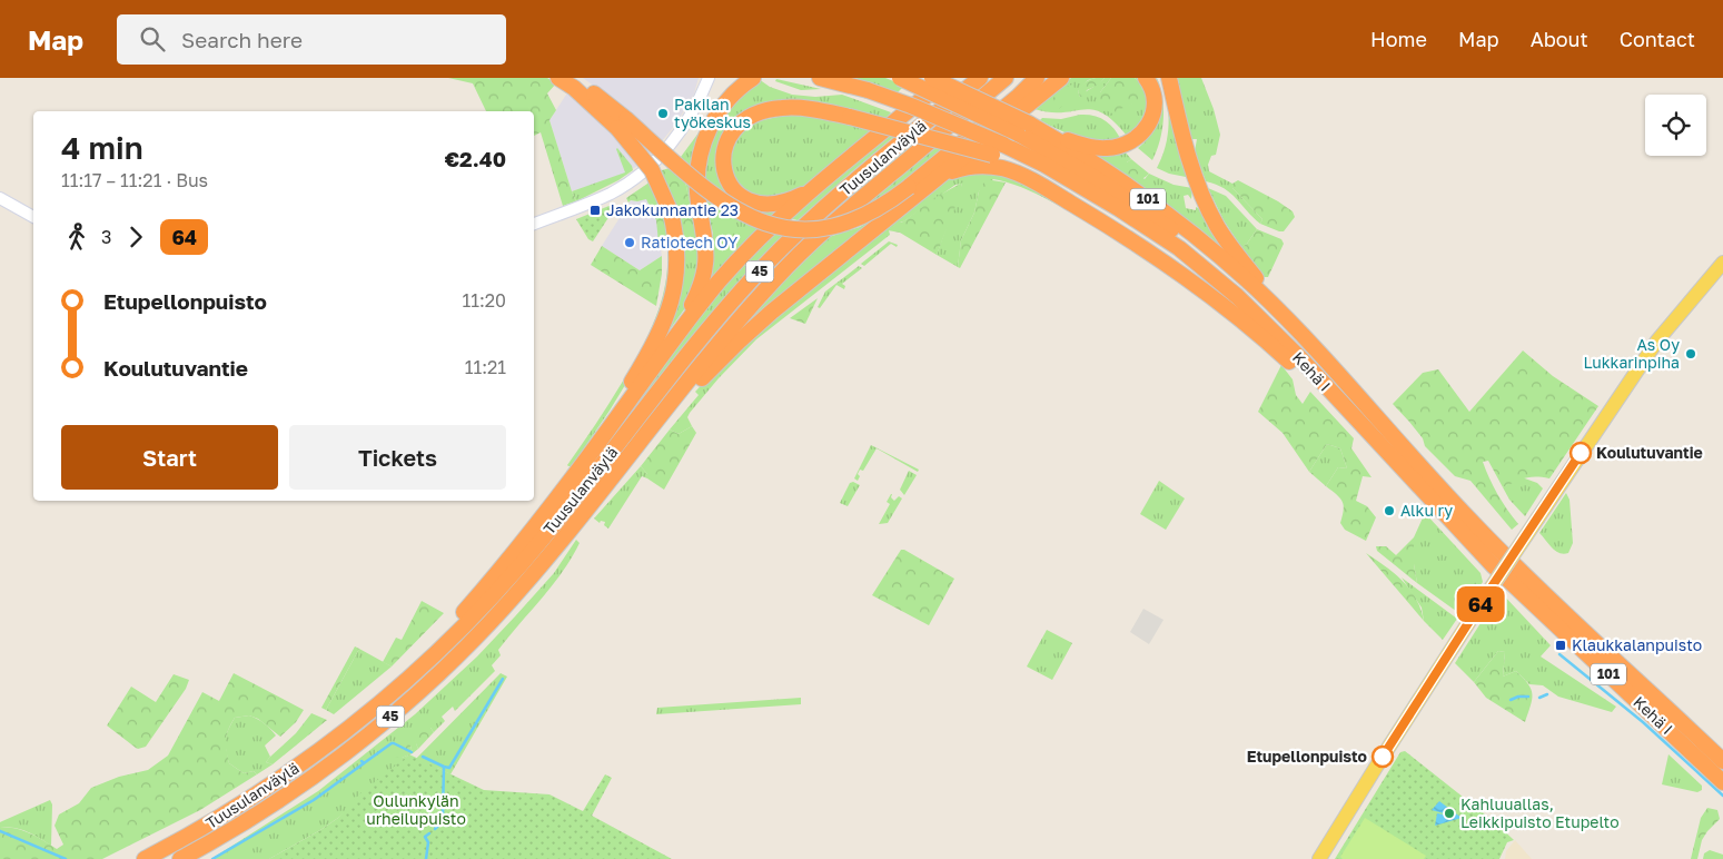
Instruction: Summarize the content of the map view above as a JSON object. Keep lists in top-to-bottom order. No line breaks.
{"streets":{"highway":["Tuusulanväylä","101","45","Kehä I"]},"parks":["Oulunkylän urheilupuisto"],"places":{"other":["Pakilan työkeskus","Ratiotech OY","As Oy Lukkarinpiha","Koulutuvantie","Alku ry","Etupellonpuisto","Kahluuallas, Leikkipuisto Etupelto"],"transit":["Jakokunnantie 23","Klaukkalanpuisto"]},"lines":["bus line 64"],"page":{"header":"Map","search":"Search here","nav":["Home","Map","About","Contact"],"on_map":"64","heading":["4 min","11:17 – 11:21 · Bus","€2.40"],"legs":["3","64"],"list":[{"name":"Etupellonpuisto","value":"11:20"},{"name":"Koulutuvantie","value":"11:21"}],"buttons":["Start","Tickets"]}}
